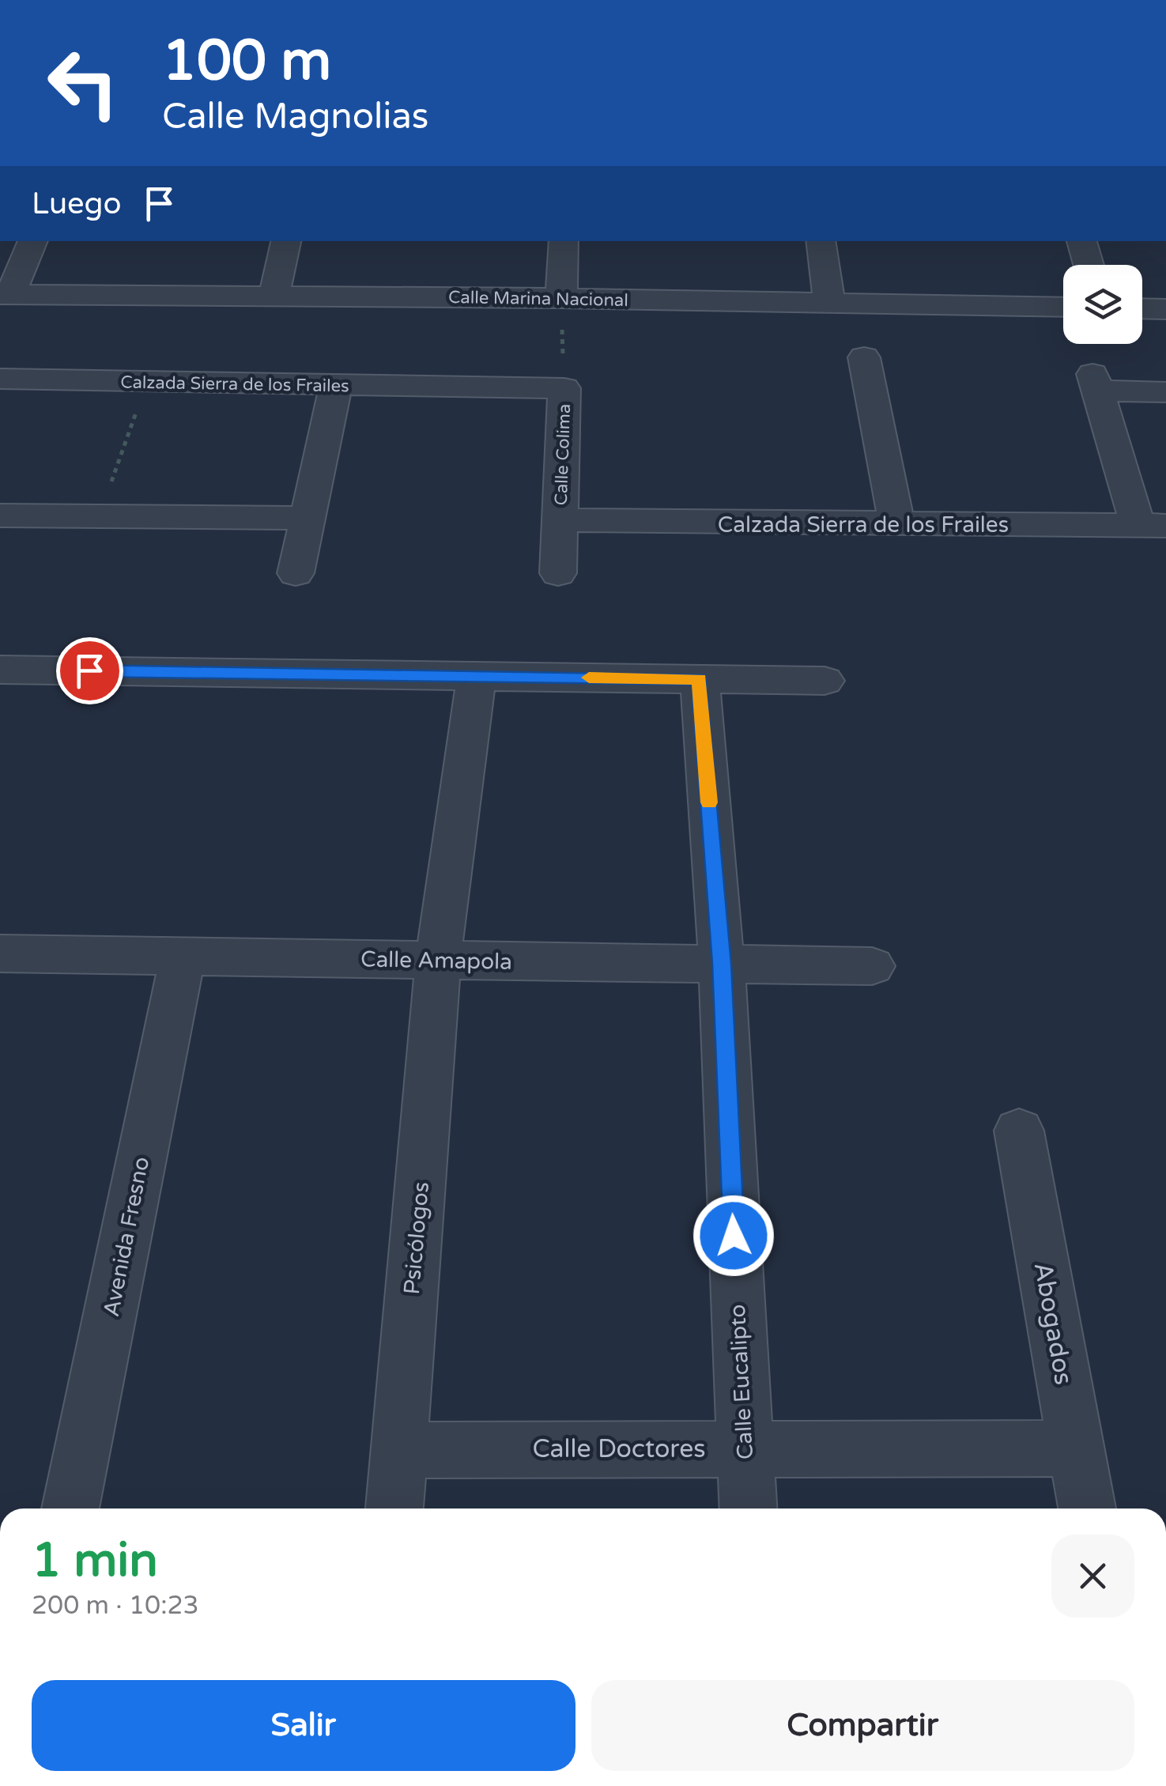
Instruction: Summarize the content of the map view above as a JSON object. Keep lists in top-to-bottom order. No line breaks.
{"streets":{"street":["Calle Marina Nacional","Calzada Sierra de los Frailes","Calle Colima","Calle Amapola","Avenida Fresno","Psicólogos","Abogados","Calle Eucalipto","Calle Doctores"]},"crossings":[["Calzada Sierra de los Frailes","Calle Colima"],["Calle Amapola","Avenida Fresno"],["Calle Amapola","Psicólogos"],["Calle Amapola","Calle Eucalipto"],["Psicólogos","Calle Doctores"],["Abogados","Calle Doctores"],["Calle Eucalipto","Calle Doctores"]],"page":{"turn":["100 m","Calle Magnolias"],"then":"Luego","heading":["1 min","200 m · 10:23"],"buttons":["Salir","Compartir"]}}
